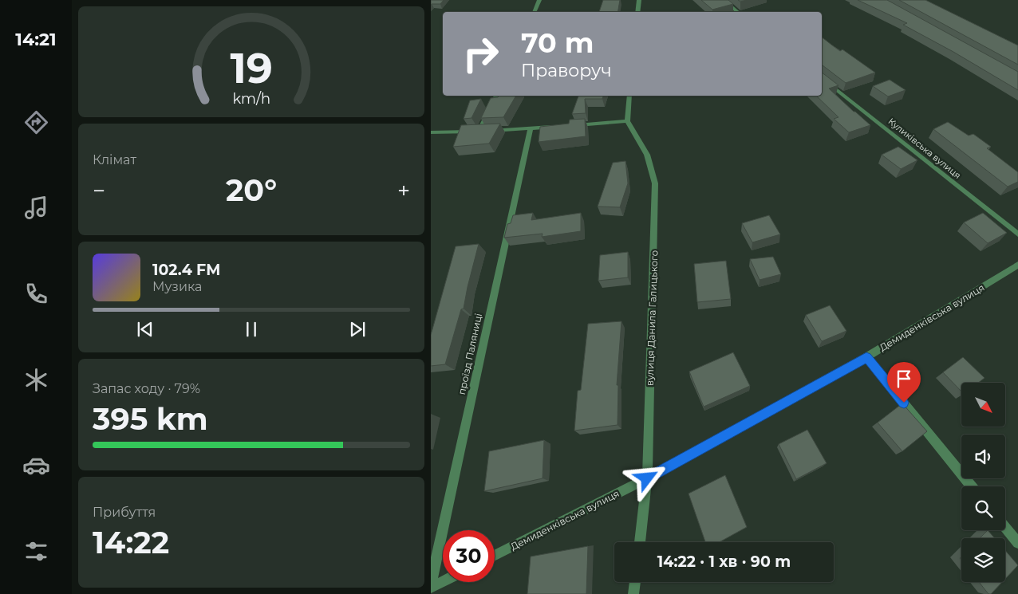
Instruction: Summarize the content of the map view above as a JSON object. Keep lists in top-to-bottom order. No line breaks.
{"streets":{"street":["Куликівська вулиця","Демиденківська вулиця","вулиця Данила Галицького","проїзд Паляниці"]},"crossings":[["Демиденківська вулиця","вулиця Данила Галицького"]],"north":"bottom right","page":{"tabs":"14:21","turn":["70 m","Праворуч"],"tile":["Клімат",["Запас ходу · 79%","395 km"],["Прибуття","14:22"]],"heat":["−","20°","+"],"song":["102.4 FM","Музика"],"limit":"30","trip":"14:22 · 1 хв · 90 m","gauge":["19","km/h"]}}
